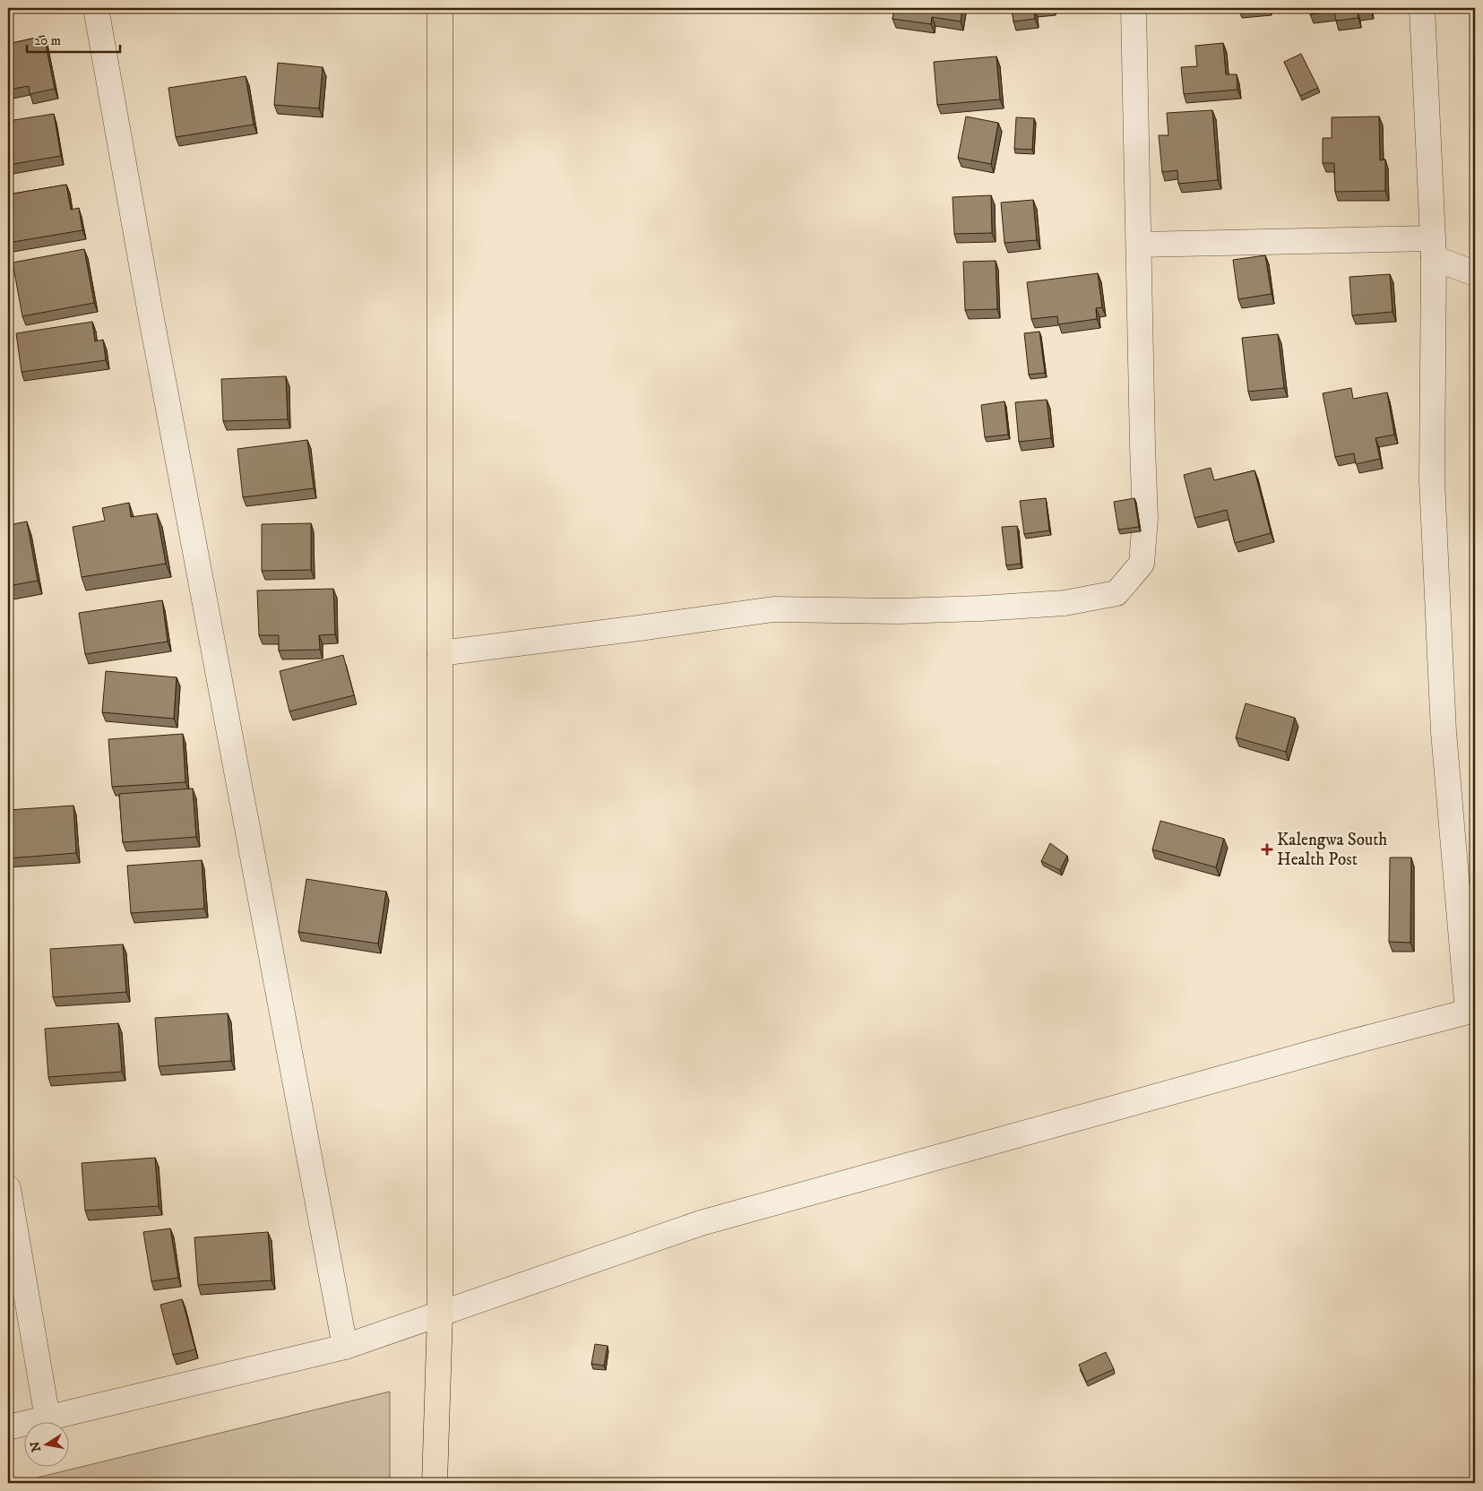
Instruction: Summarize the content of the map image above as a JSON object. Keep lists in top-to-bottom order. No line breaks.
{"places":{"health":["Kalengwa South Health Post"]},"scale_bar":"20 m","north":"left"}
